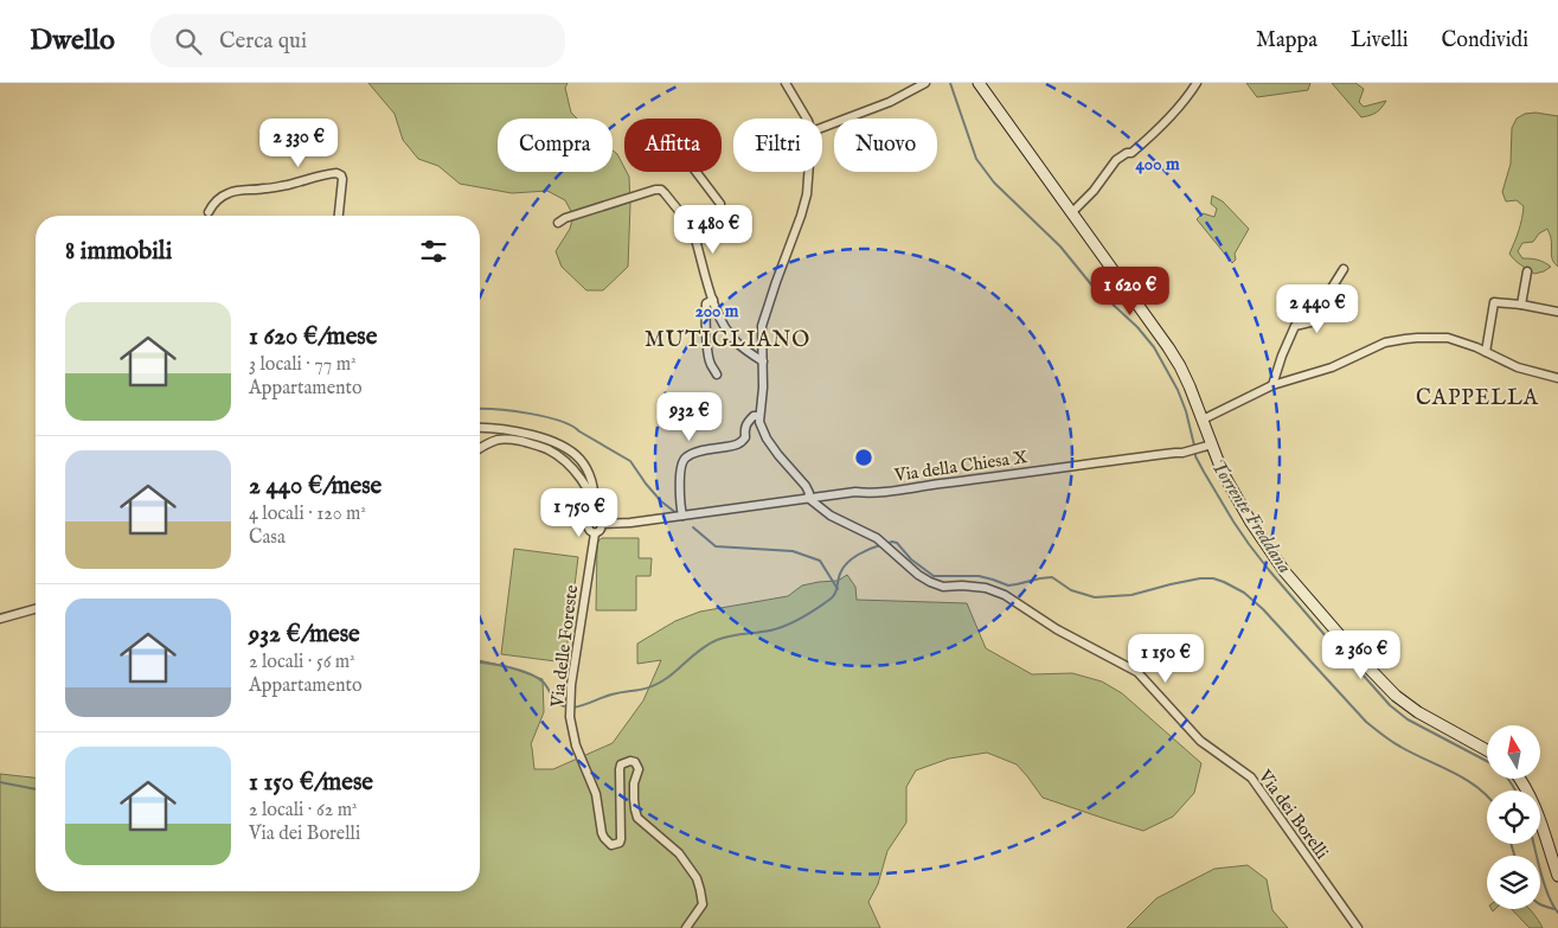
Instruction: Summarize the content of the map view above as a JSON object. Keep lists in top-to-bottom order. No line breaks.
{"streets":{"street":["Via della Chiesa X","Via delle Foreste","Via dei Borelli"]},"crossings":[["Via della Chiesa X","Via delle Foreste"],["Via della Chiesa X","Via dei Borelli"]],"districts":["MUTIGLIANO","CAPPELLA"],"water":["Torrente Freddana"],"north":"top","page":{"header":"Dwello","search":"Cerca qui","nav":["Mappa","Livelli","Condividi"],"price":["2 330 €","1 480 €","1 620 €","2 440 €","932 €","1 750 €","2 360 €","1 150 €"],"chip":["Compra","Affitta","Filtri","Nuovo"],"heading":"8 immobili","list":[{"name":"1 620 €/mese","note":"3 locali · 77 m² · Appartamento"},{"name":"2 440 €/mese","note":"4 locali · 120 m² · Casa"},{"name":"932 €/mese","note":"2 locali · 56 m² · Appartamento"},{"name":"1 150 €/mese","note":"2 locali · 62 m² · Via dei Borelli"}]},"rings":["400 m","200 m"]}
